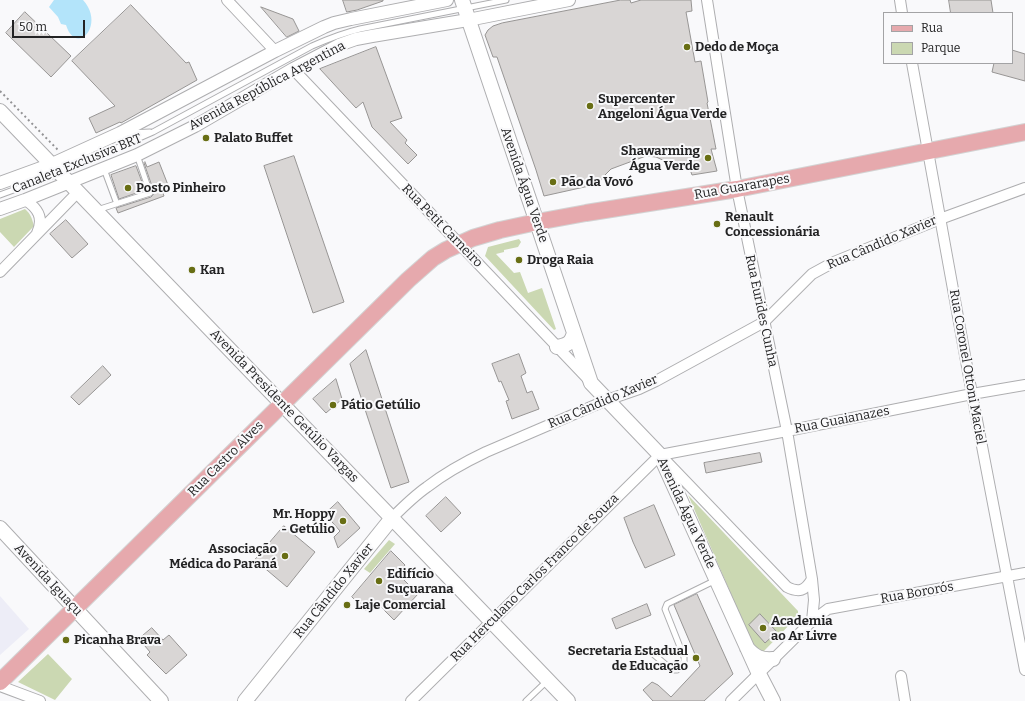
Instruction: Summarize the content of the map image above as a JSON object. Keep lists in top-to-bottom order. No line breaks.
{"streets":{"main road":["Avenida Água Verde","Rua Guararapes","Rua Cândido Xavier","Avenida Presidente Getúlio Vargas","Rua Castro Alves","Avenida Iguaçu"],"street":["Avenida República Argentina","Rua Petit Carneiro","Rua Eurides Cunha","Rua Coronel Ottoni Maciel","Rua Guaianazes","Rua Herculano Carlos Franco de Souza","Rua Bororós"],"lane":["Canaleta Exclusiva BRT"]},"crossings":[["Avenida República Argentina","Canaleta Exclusiva BRT"],["Avenida República Argentina","Avenida Água Verde"],["Avenida República Argentina","Rua Petit Carneiro"],["Avenida República Argentina","Avenida Presidente Getúlio Vargas"],["Canaleta Exclusiva BRT","Avenida Água Verde"],["Canaleta Exclusiva BRT","Avenida Presidente Getúlio Vargas"],["Avenida Água Verde","Rua Guararapes"],["Avenida Água Verde","Rua Petit Carneiro"],["Avenida Água Verde","Rua Cândido Xavier"],["Avenida Água Verde","Rua Guaianazes"],["Avenida Água Verde","Rua Herculano Carlos Franco de Souza"],["Avenida Água Verde","Rua Bororós"],["Rua Guararapes","Rua Petit Carneiro"],["Rua Guararapes","Rua Eurides Cunha"],["Rua Guararapes","Rua Coronel Ottoni Maciel"],["Rua Guararapes","Rua Castro Alves"],["Rua Petit Carneiro","Rua Castro Alves"],["Rua Cândido Xavier","Rua Eurides Cunha"],["Rua Cândido Xavier","Rua Coronel Ottoni Maciel"],["Rua Cândido Xavier","Avenida Presidente Getúlio Vargas"],["Rua Eurides Cunha","Rua Guaianazes"],["Rua Eurides Cunha","Rua Bororós"],["Rua Coronel Ottoni Maciel","Rua Guaianazes"],["Rua Coronel Ottoni Maciel","Rua Bororós"],["Avenida Presidente Getúlio Vargas","Rua Castro Alves"],["Avenida Presidente Getúlio Vargas","Rua Herculano Carlos Franco de Souza"],["Rua Guaianazes","Rua Herculano Carlos Franco de Souza"],["Rua Castro Alves","Avenida Iguaçu"]],"places":["Dedo de Moça","Supercenter Angeloni Água Verde","Palato Buffet","Shawarming Água Verde","Pão da Vovó","Posto Pinheiro","Renault Concessionária","Droga Raia","Kan","Pátio Getúlio","Mr. Hoppy - Getúlio","Associação Médica do Paraná","Edifício Suçuarana","Laje Comercial","Academia ao Ar Livre","Picanha Brava","Secretaria Estadual de Educação"],"legend":["Rua","Parque"],"scale_bar":"50 m"}
